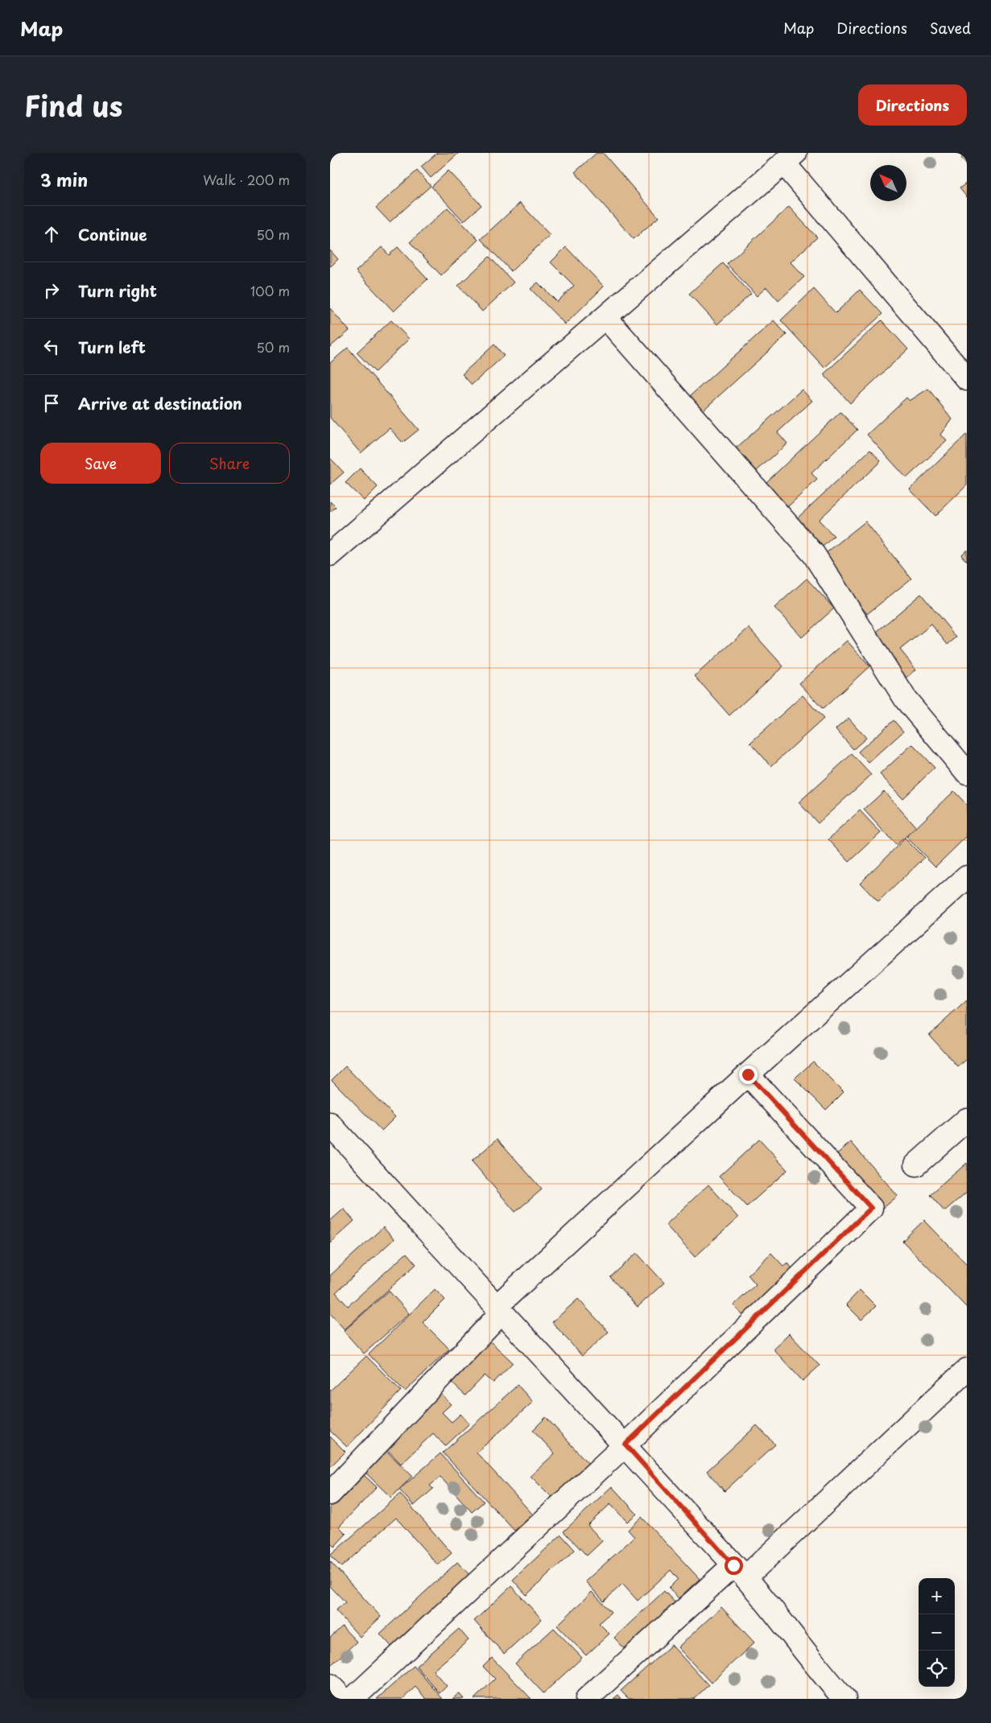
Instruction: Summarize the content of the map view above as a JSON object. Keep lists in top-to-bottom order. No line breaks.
{"north":"top left","page":{"header":"Map","nav":["Map","Directions","Saved"],"title":"Find us","buttons":["Directions",["Save","Share"]],"heading":["3 min","Walk · 200 m"],"list":[["Continue","50 m"],["Turn right","100 m"],["Turn left","50 m"],"Arrive at destination"],"map_buttons":["+","−"]}}
